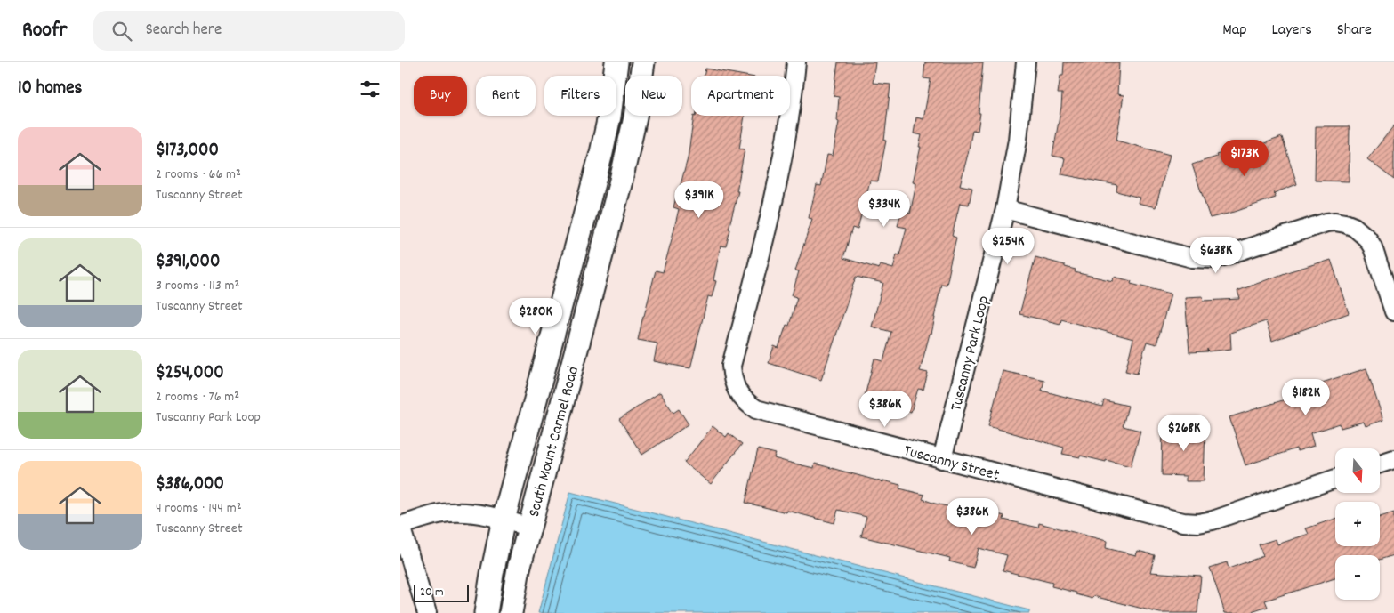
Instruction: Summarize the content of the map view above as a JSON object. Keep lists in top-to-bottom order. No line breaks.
{"streets":{"street":["Tuscanny Park Loop","South Mount Carmel Road","Tuscanny Street"]},"crossings":[["Tuscanny Park Loop","Tuscanny Street"]],"scale_bar":"20 m","north":"bottom","page":{"header":"Roofr","search":"Search here","nav":["Map","Layers","Share"],"heading":"10 homes","chip":["Buy","Rent","Filters","New","Apartment"],"list":[{"name":"$173,000","note":"2 rooms · 66 m² · Tuscanny Street"},{"name":"$391,000","note":"3 rooms · 113 m² · Tuscanny Street"},{"name":"$254,000","note":"2 rooms · 76 m² · Tuscanny Park Loop"},{"name":"$386,000","note":"4 rooms · 144 m² · Tuscanny Street"}],"price":["$173K","$391K","$334K","$254K","$638K","$280K","$182K","$386K","$268K","$386K"],"map_buttons":["+","−"],"scale":"20 m"}}
